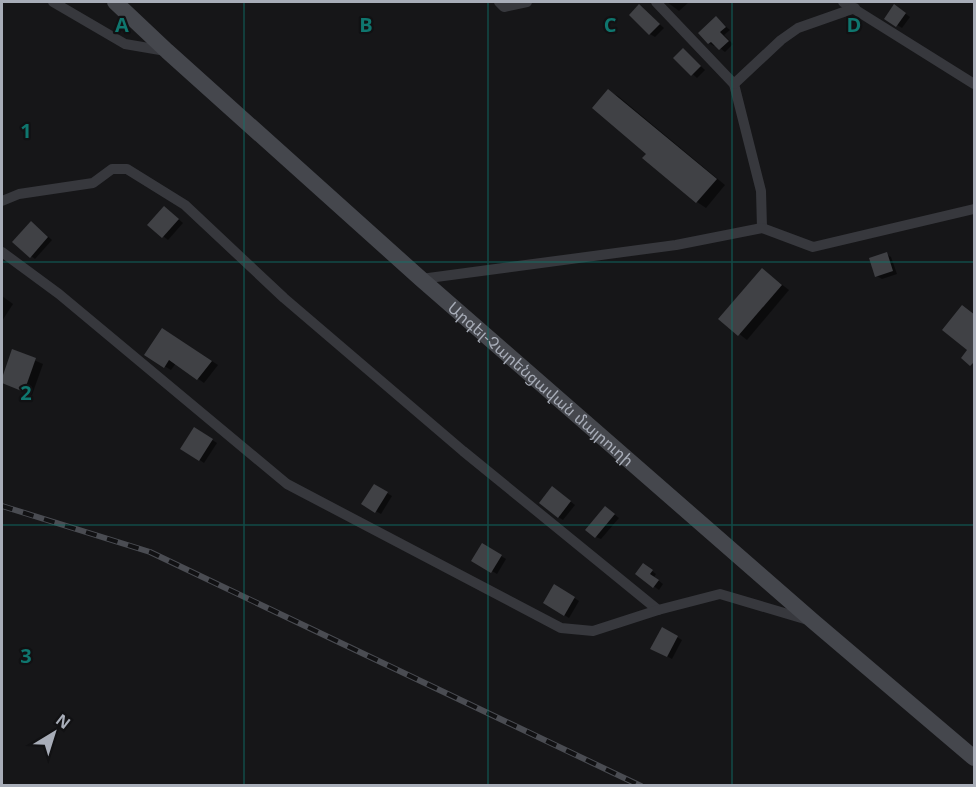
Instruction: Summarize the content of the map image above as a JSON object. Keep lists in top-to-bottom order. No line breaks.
{"streets":{"main road":["Արգել-Չարենցավան մայրուղի"]},"north":"top right","grid":{"columns":["A","B","C","D"],"rows":["1","2","3"]}}
